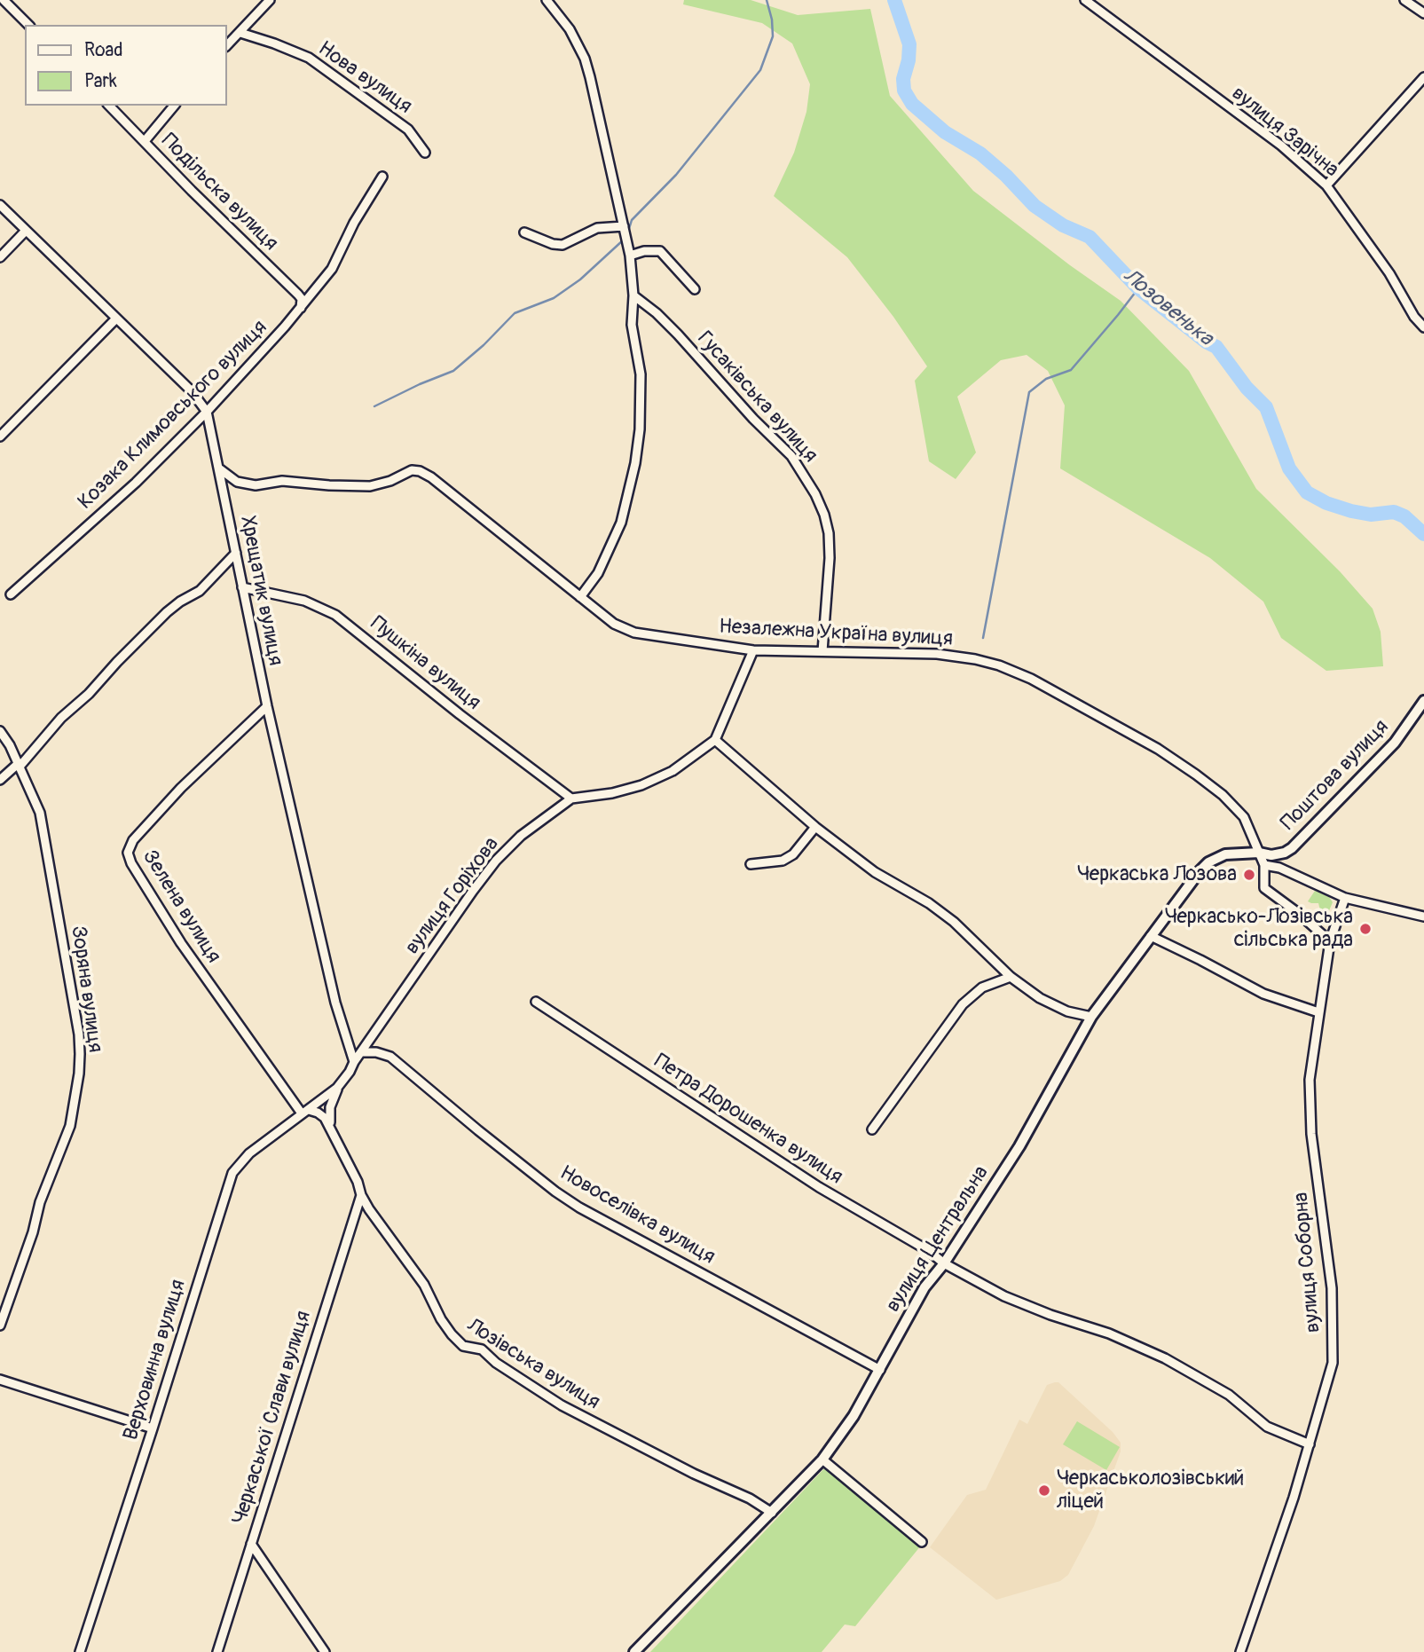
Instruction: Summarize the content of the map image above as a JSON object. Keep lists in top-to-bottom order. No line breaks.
{"streets":{"street":["Нова вулиця","вулиця Зарічна","Подільска вулиця","Гусаківська вулиця","Козака Климовського вулиця","Хрещатик вулиця","Незалежна Україна вулиця","Пушкіна вулиця","Поштова вулиця","вулиця Горіхова","Зелена вулиця","Зоряна вулиця","Петра Дорошенка вулиця","Новоселівка вулиця","вулиця Центральна","вулиця Соборна","Верховинна вулиця","Лозівська вулиця","Черкаської Слави вулиця"]},"crossings":[["Подільска вулиця","Козака Климовського вулиця"],["Гусаківська вулиця","Незалежна Україна вулиця"],["Козака Климовського вулиця","Хрещатик вулиця"],["Хрещатик вулиця","Незалежна Україна вулиця"],["Хрещатик вулиця","Пушкіна вулиця"],["Хрещатик вулиця","вулиця Горіхова"],["Хрещатик вулиця","Зелена вулиця"],["Незалежна Україна вулиця","Поштова вулиця"],["Незалежна Україна вулиця","вулиця Центральна"],["Незалежна Україна вулиця","вулиця Соборна"],["Пушкіна вулиця","вулиця Горіхова"],["Поштова вулиця","вулиця Центральна"],["вулиця Горіхова","Зелена вулиця"],["вулиця Горіхова","Новоселівка вулиця"],["вулиця Горіхова","Верховинна вулиця"],["вулиця Горіхова","Лозівська вулиця"],["Зелена вулиця","Верховинна вулиця"],["Зелена вулиця","Лозівська вулиця"],["Петра Дорошенка вулиця","вулиця Центральна"],["Петра Дорошенка вулиця","вулиця Соборна"],["Новоселівка вулиця","вулиця Центральна"],["вулиця Центральна","Лозівська вулиця"],["Верховинна вулиця","Лозівська вулиця"],["Лозівська вулиця","Черкаської Слави вулиця"]],"water":["Лозовенька"],"places":["Черкаська Лозова","Черкасько-Лозівська сільська рада","Черкаськолозівський ліцей"],"legend":["Road","Park"]}
